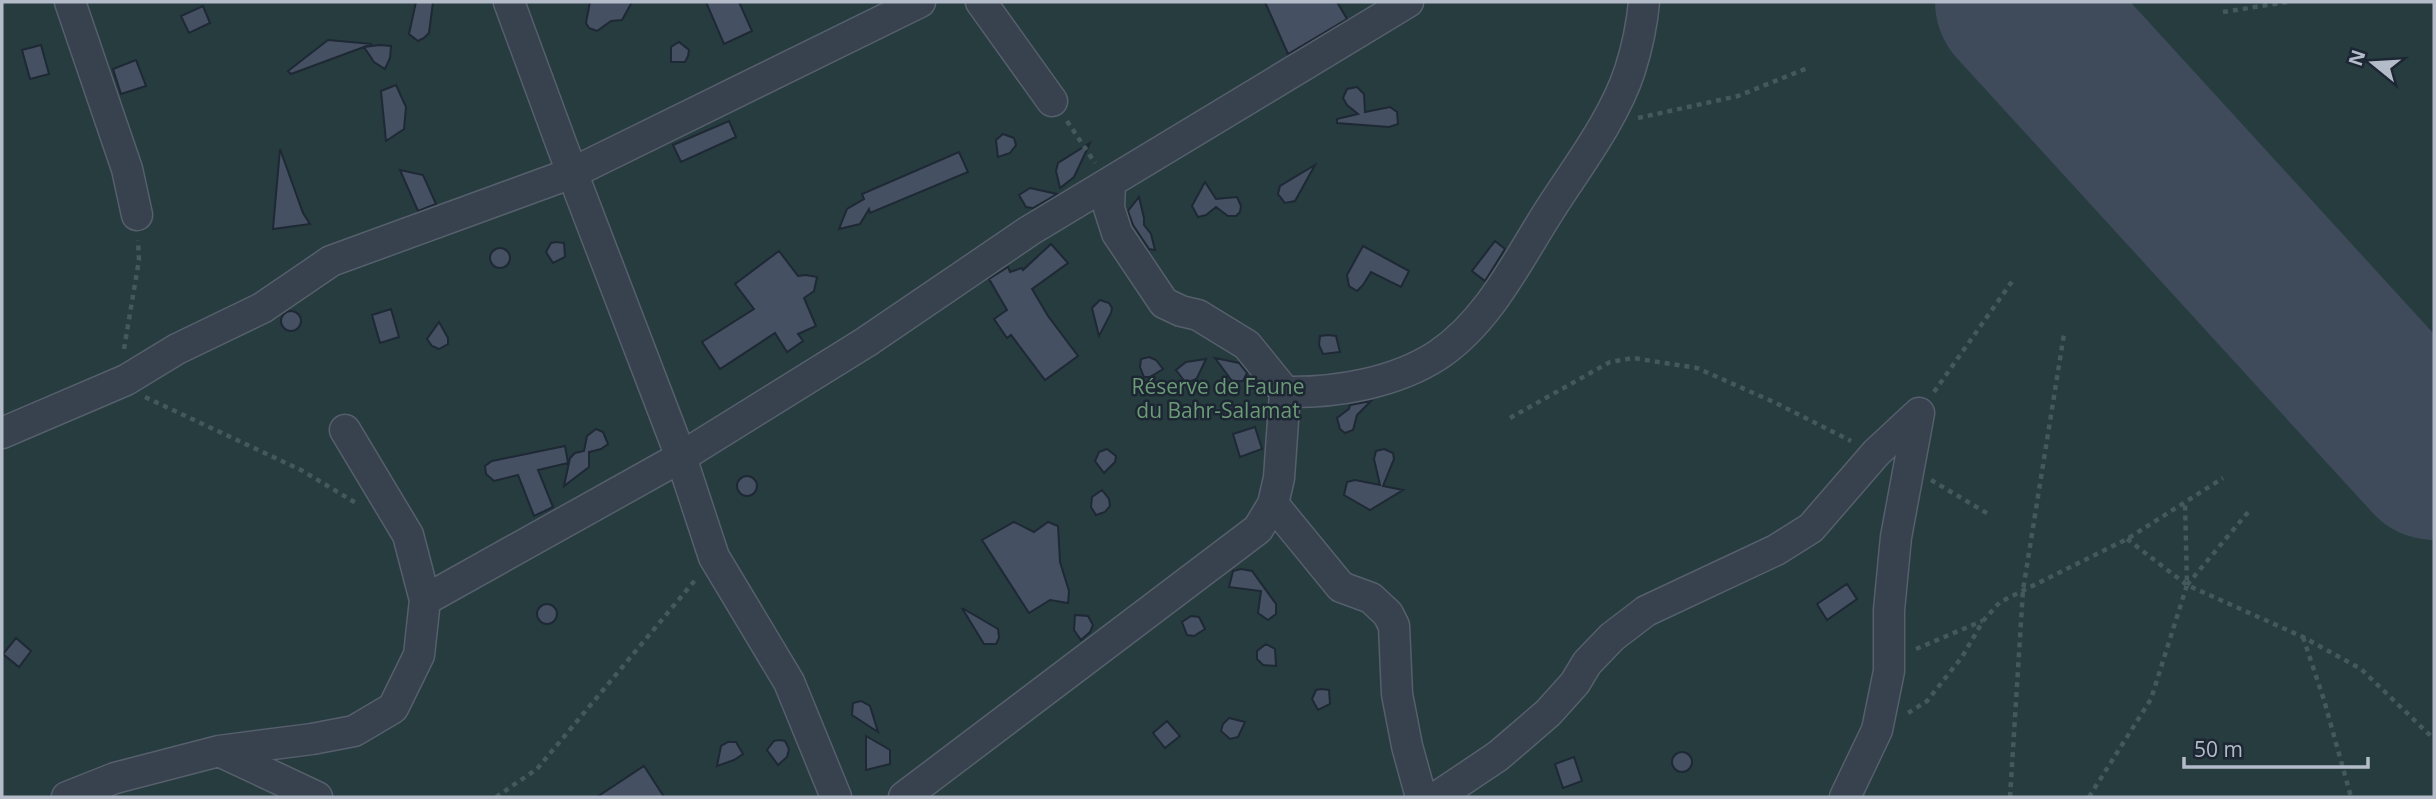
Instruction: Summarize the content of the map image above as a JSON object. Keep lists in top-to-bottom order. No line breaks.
{"parks":["Réserve de Faune du Bahr-Salamat"],"scale_bar":"50 m","north":"left"}
